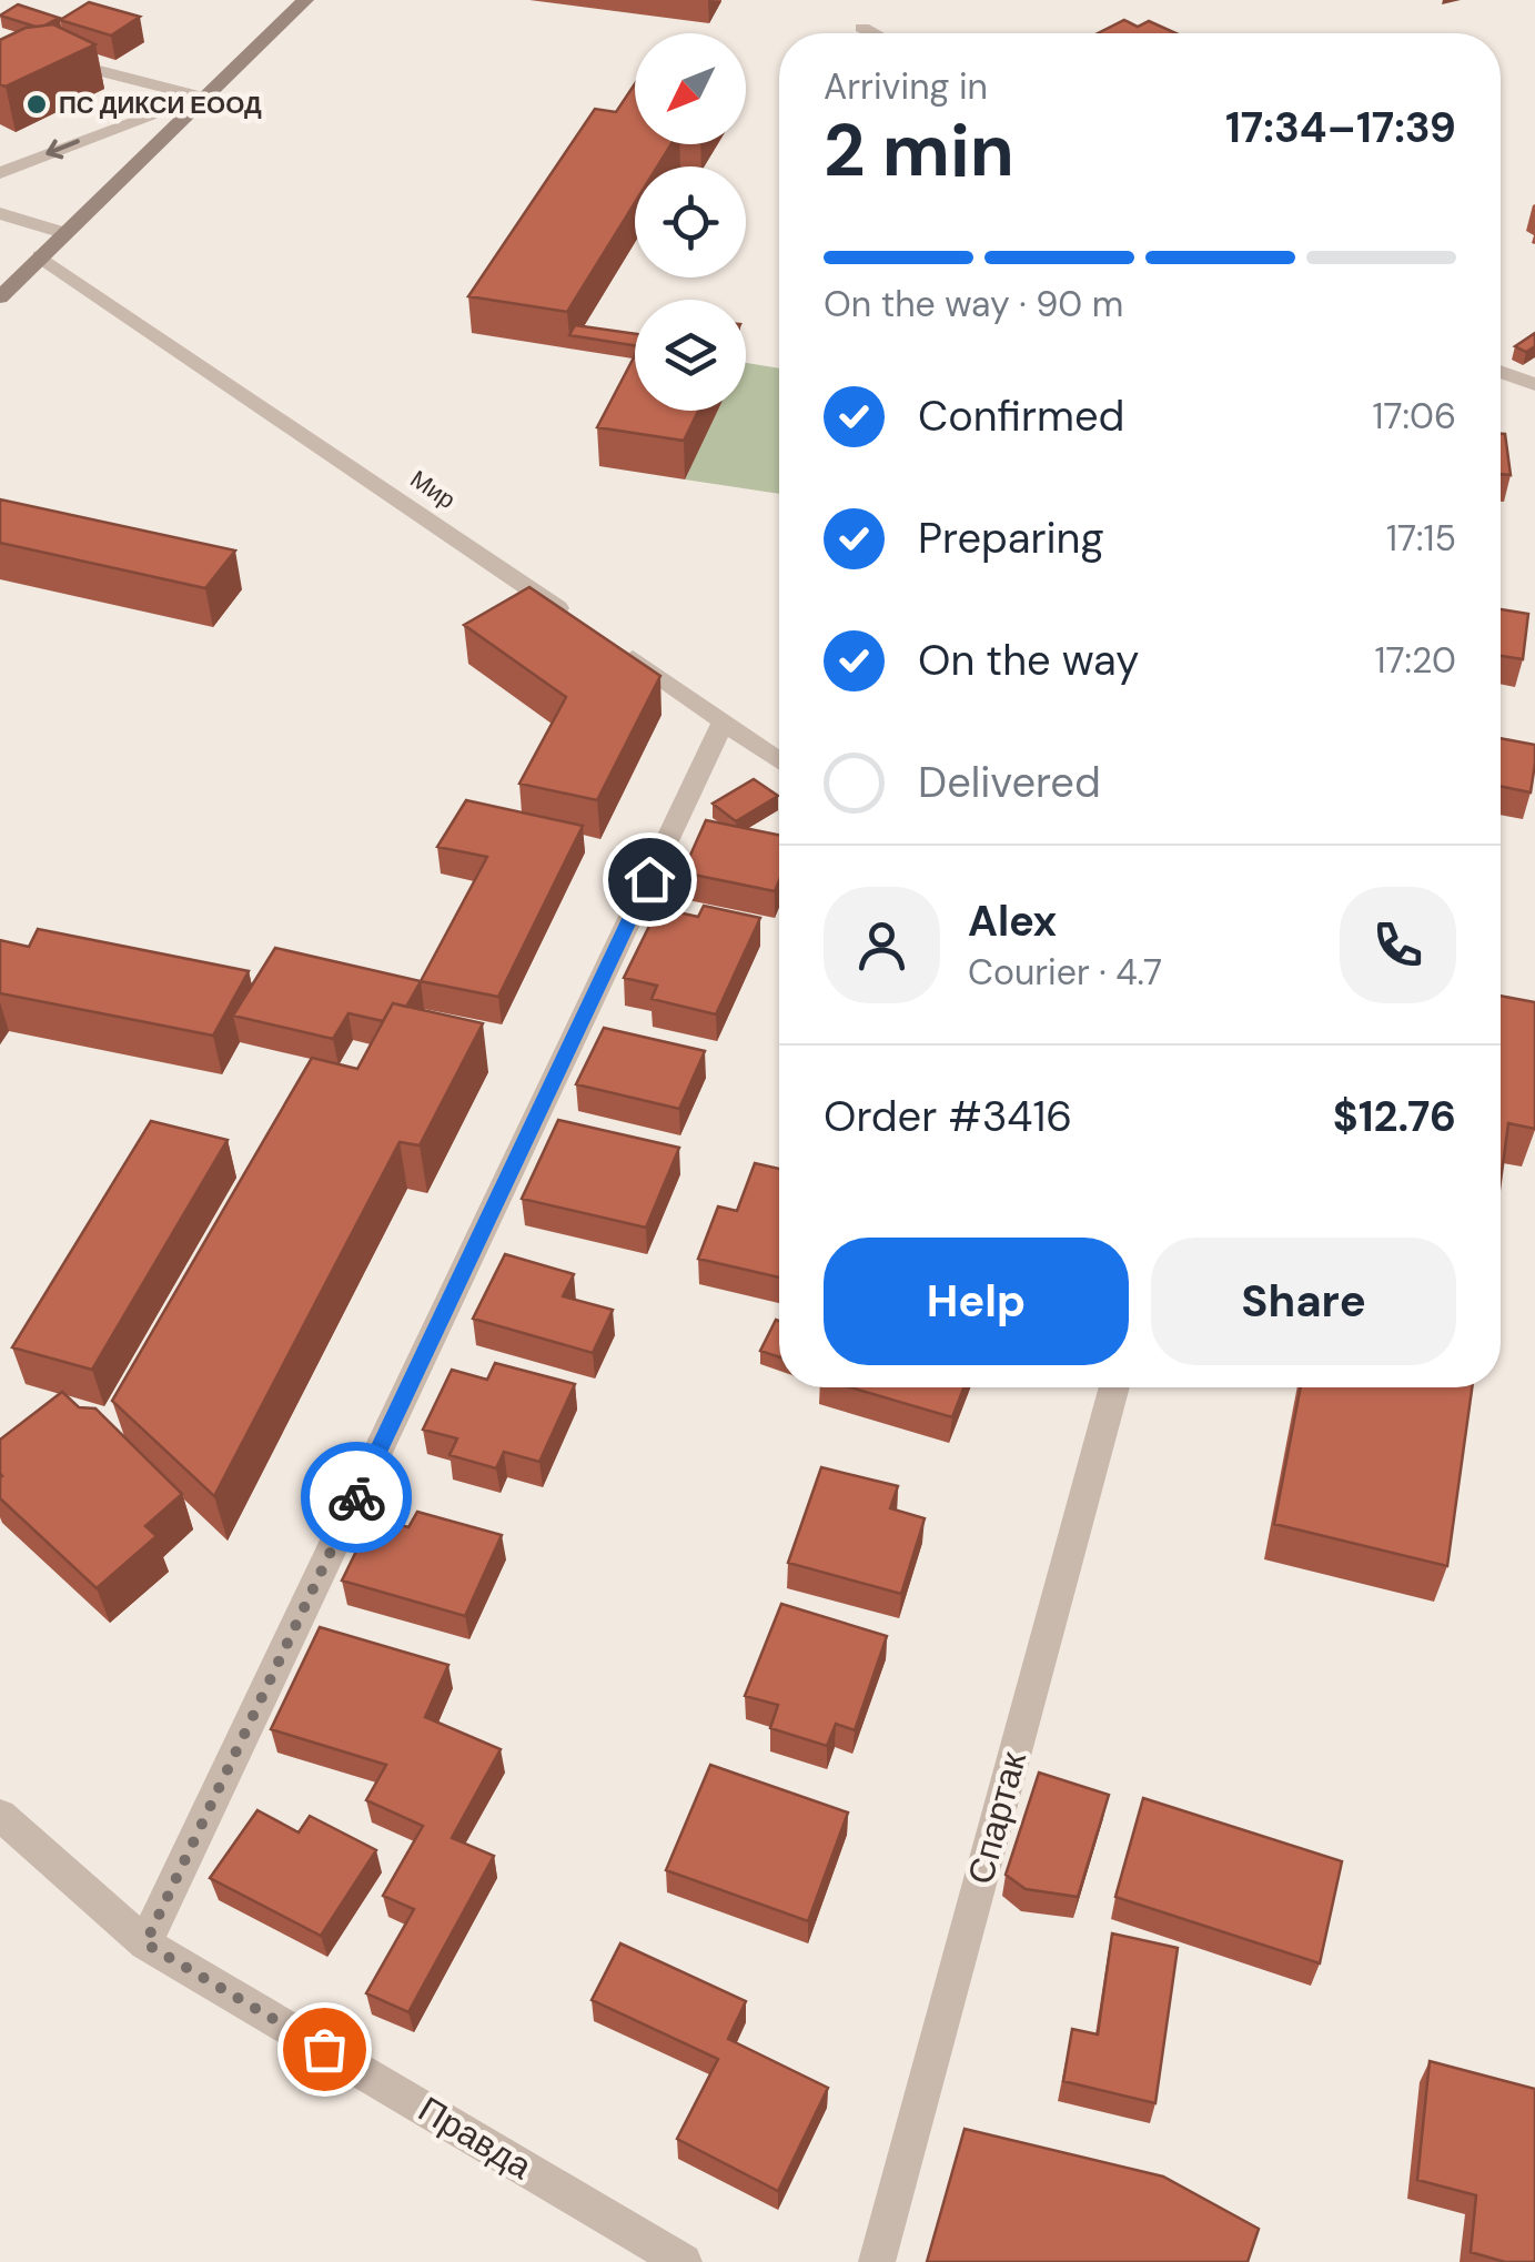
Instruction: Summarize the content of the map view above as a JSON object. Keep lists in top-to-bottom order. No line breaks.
{"streets":{"street":["Мир","Спартак","Правда"]},"places":["ПС ДИКСИ ЕООД"],"north":"bottom left","page":{"heading":["2 min","Arriving in","17:34–17:39"],"panel":["Alex","Courier · 4.7","Order #3416","$12.76"],"bar":"On the way · 90 m","list":[["Confirmed","17:06"],["Preparing","17:15"],["On the way","17:20"],"Delivered"],"buttons":["Help","Share"]}}
